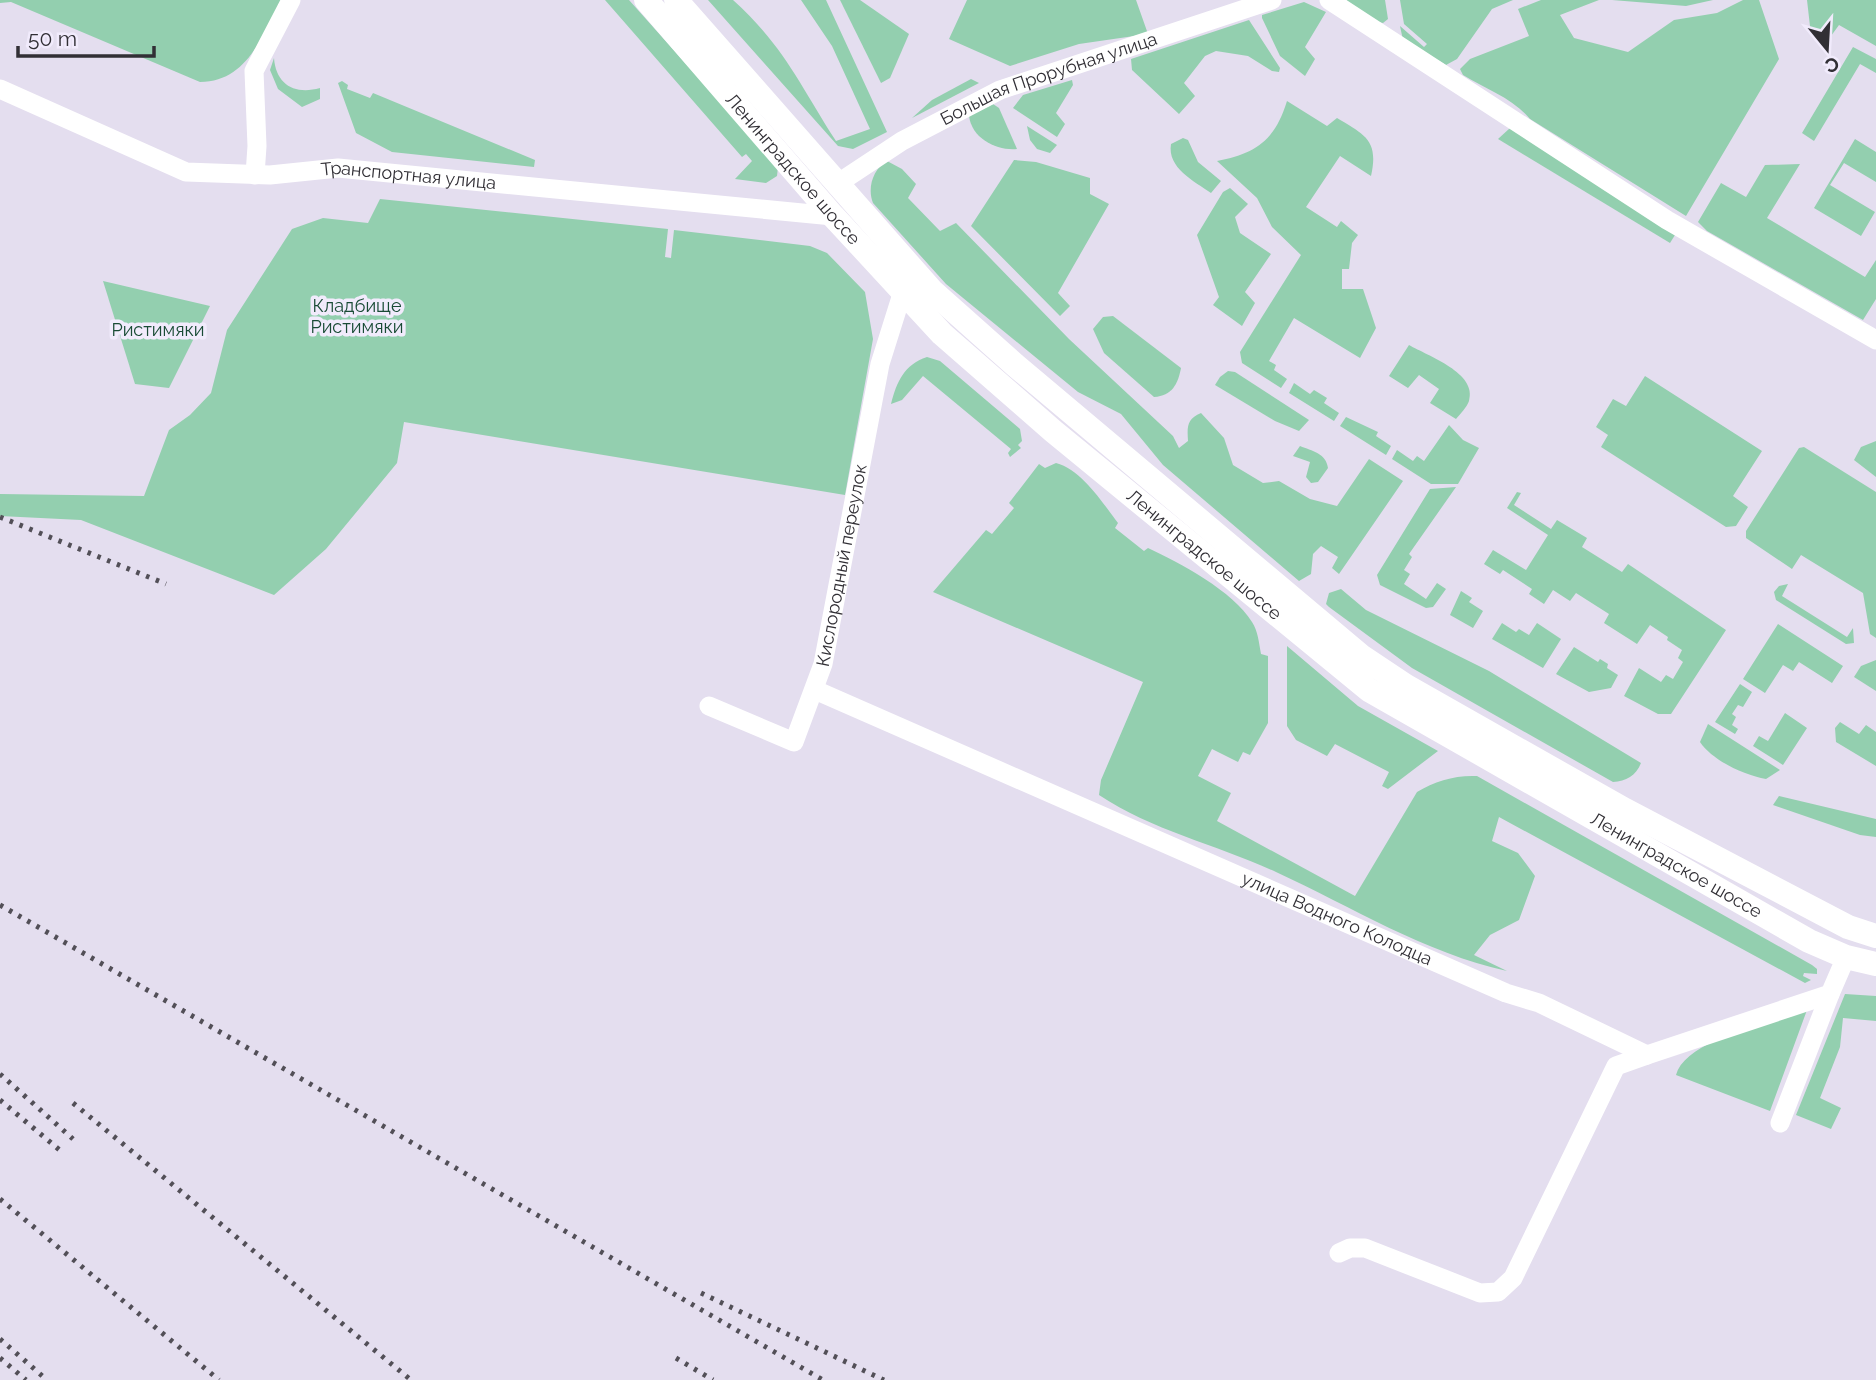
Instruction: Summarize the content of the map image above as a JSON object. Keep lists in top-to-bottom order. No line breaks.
{"streets":{"main road":["Ленинградское шоссе"],"street":["Большая Прорубная улица","Транспортная улица","Кислородный переулок","улица Водного Колодца"]},"crossings":[["Большая Прорубная улица","Ленинградское шоссе"],["Ленинградское шоссе","Транспортная улица"],["Ленинградское шоссе","Кислородный переулок"],["Кислородный переулок","улица Водного Колодца"]],"parks":["Кладбище Ристимяки","Ристимяки"],"scale_bar":"50 m","north":"bottom"}
